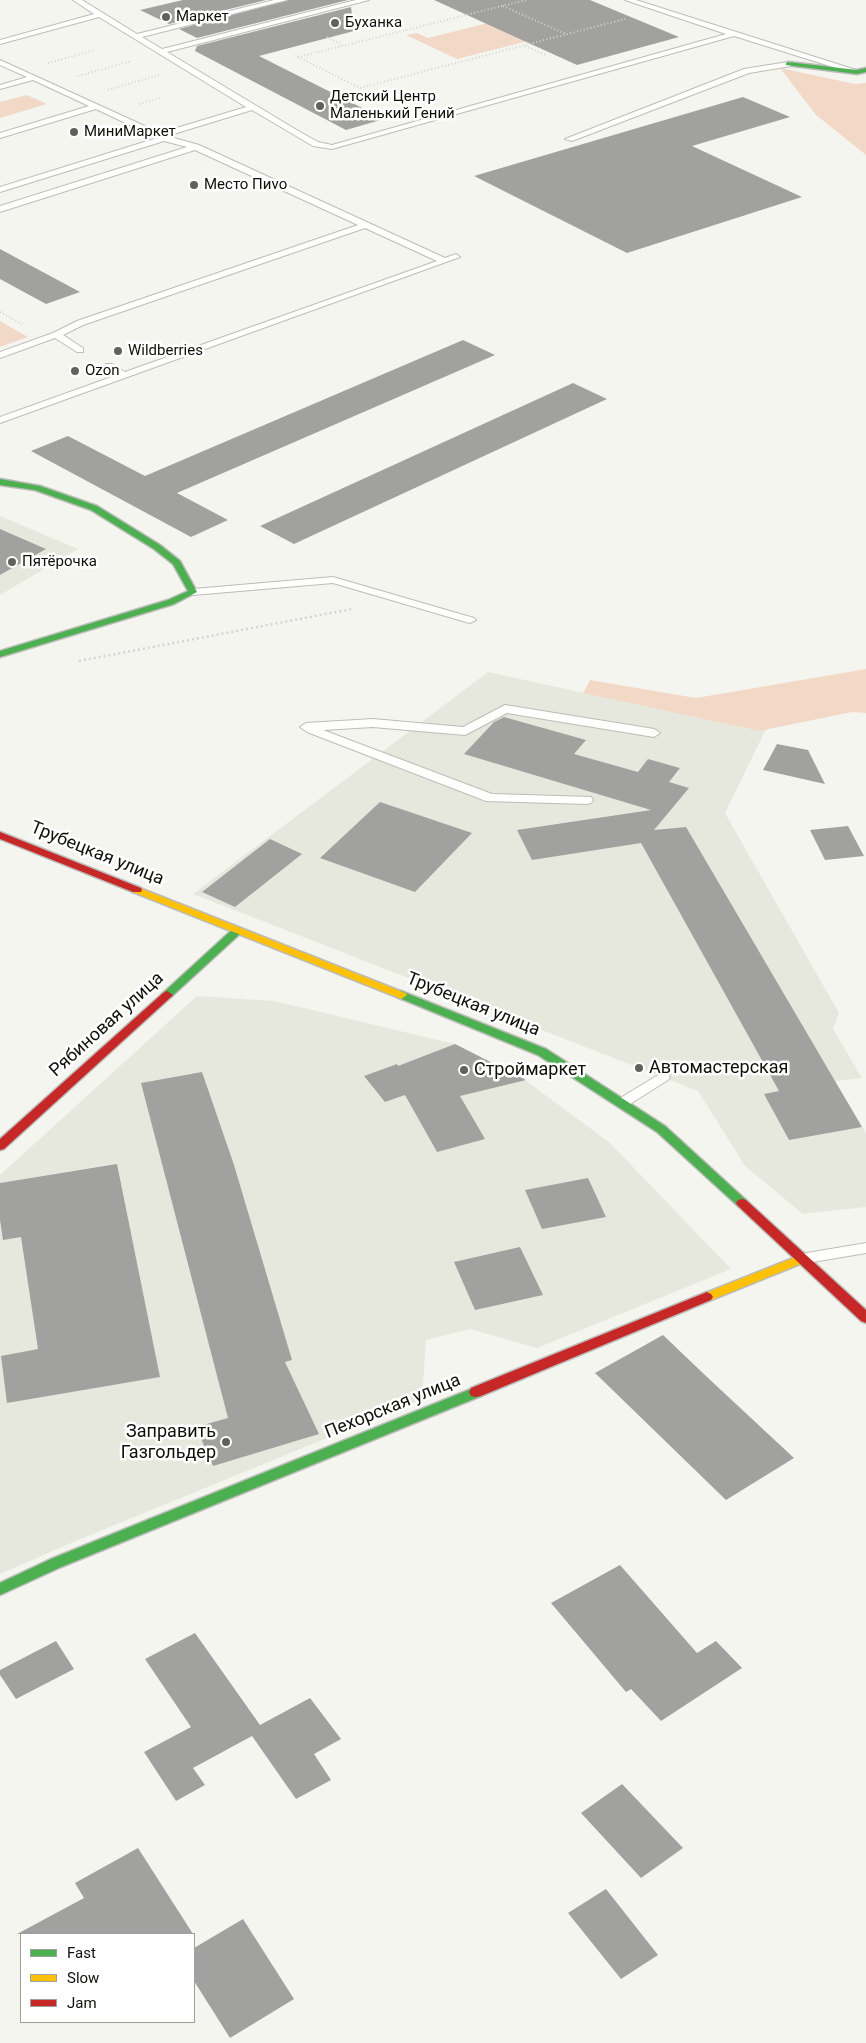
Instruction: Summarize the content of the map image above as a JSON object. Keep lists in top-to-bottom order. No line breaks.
{"streets":{"street":["Трубецкая улица","Рябиновая улица","Пехорская улица"]},"crossings":[["Трубецкая улица","Рябиновая улица"],["Трубецкая улица","Пехорская улица"]],"places":["Маркет","Буханка","Детский Центр Маленький Гений","МиниМаркет","Место Пиvо","Wildberries","Ozon","Пятёрочка","Автомастерская","Строймаркет","Заправить Газгольдер"],"legend":["Fast","Slow","Jam"]}
